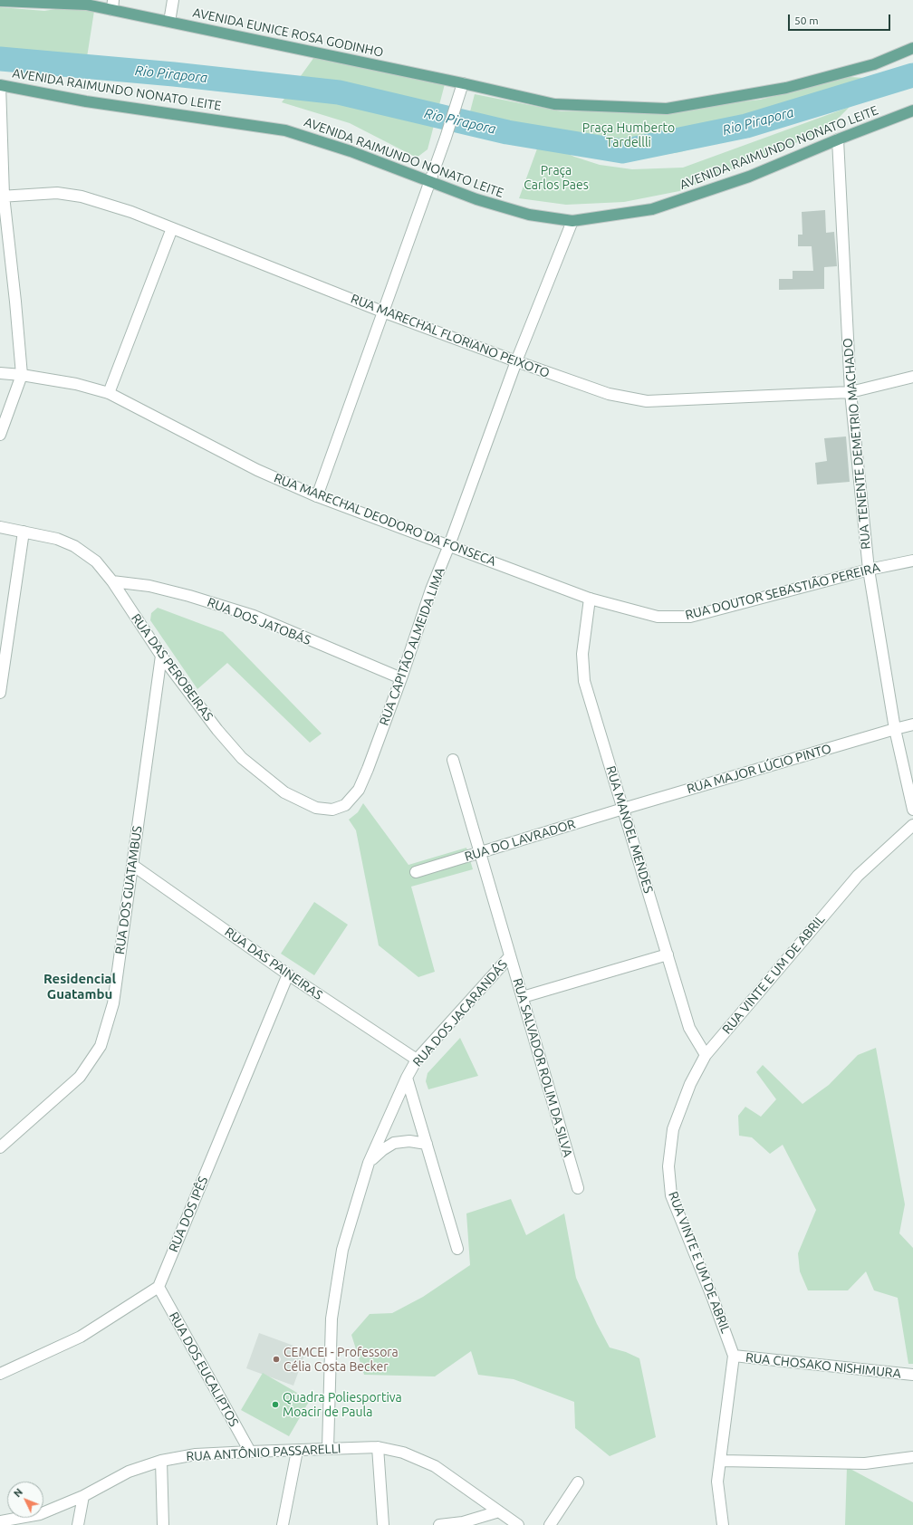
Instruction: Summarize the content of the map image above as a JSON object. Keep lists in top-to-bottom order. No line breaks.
{"streets":{"main road":["AVENIDA EUNICE ROSA GODINHO","AVENIDA RAIMUNDO NONATO LEITE"],"street":["RUA MARECHAL FLORIANO PEIXOTO","RUA TENENTE DEMETRIO MACHADO","RUA MARECHAL DEODORO DA FONSECA","RUA DOUTOR SEBASTIÃO PEREIRA","RUA DOS JATOBÁS","RUA CAPITÃO ALMEIDA LIMA","RUA DAS PEROBEIRAS","RUA MAJOR LÚCIO PINTO","RUA MANOEL MENDES","RUA DO LAVRADOR","RUA DOS GUATAMBUS","RUA DAS PAINEIRAS","RUA VINTE E UM DE ABRIL","RUA DOS JACARANDÁS","RUA SALVADOR ROLIM DA SILVA","RUA DOS IPÊS","RUA CHOSAKO NISHIMURA","RUA DOS EUCALIPTOS","RUA ANTÔNIO PASSARELLI"]},"crossings":[["AVENIDA RAIMUNDO NONATO LEITE","RUA TENENTE DEMETRIO MACHADO"],["AVENIDA RAIMUNDO NONATO LEITE","RUA CAPITÃO ALMEIDA LIMA"],["RUA MARECHAL FLORIANO PEIXOTO","RUA TENENTE DEMETRIO MACHADO"],["RUA MARECHAL FLORIANO PEIXOTO","RUA CAPITÃO ALMEIDA LIMA"],["RUA TENENTE DEMETRIO MACHADO","RUA DOUTOR SEBASTIÃO PEREIRA"],["RUA TENENTE DEMETRIO MACHADO","RUA MAJOR LÚCIO PINTO"],["RUA MARECHAL DEODORO DA FONSECA","RUA DOUTOR SEBASTIÃO PEREIRA"],["RUA MARECHAL DEODORO DA FONSECA","RUA CAPITÃO ALMEIDA LIMA"],["RUA MARECHAL DEODORO DA FONSECA","RUA MANOEL MENDES"],["RUA DOUTOR SEBASTIÃO PEREIRA","RUA MANOEL MENDES"],["RUA DOS JATOBÁS","RUA CAPITÃO ALMEIDA LIMA"],["RUA DOS JATOBÁS","RUA DAS PEROBEIRAS"],["RUA CAPITÃO ALMEIDA LIMA","RUA DAS PEROBEIRAS"],["RUA DAS PEROBEIRAS","RUA DOS GUATAMBUS"],["RUA MAJOR LÚCIO PINTO","RUA MANOEL MENDES"],["RUA MAJOR LÚCIO PINTO","RUA DO LAVRADOR"],["RUA MANOEL MENDES","RUA DO LAVRADOR"],["RUA MANOEL MENDES","RUA VINTE E UM DE ABRIL"],["RUA DO LAVRADOR","RUA SALVADOR ROLIM DA SILVA"],["RUA DOS GUATAMBUS","RUA DAS PAINEIRAS"],["RUA DAS PAINEIRAS","RUA DOS JACARANDÁS"],["RUA DAS PAINEIRAS","RUA DOS IPÊS"],["RUA VINTE E UM DE ABRIL","RUA CHOSAKO NISHIMURA"],["RUA DOS JACARANDÁS","RUA SALVADOR ROLIM DA SILVA"],["RUA DOS JACARANDÁS","RUA ANTÔNIO PASSARELLI"],["RUA DOS IPÊS","RUA DOS EUCALIPTOS"],["RUA DOS EUCALIPTOS","RUA ANTÔNIO PASSARELLI"]],"districts":["Residencial Guatambu"],"water":["Rio Pirapora"],"parks":["Praça Humberto Tardellli","Praça Carlos Paes"],"places":["CEMCEI - Professora Célia Costa Becker","Quadra Poliesportiva Moacir de Paula"],"scale_bar":"50 m","north":"top left"}
